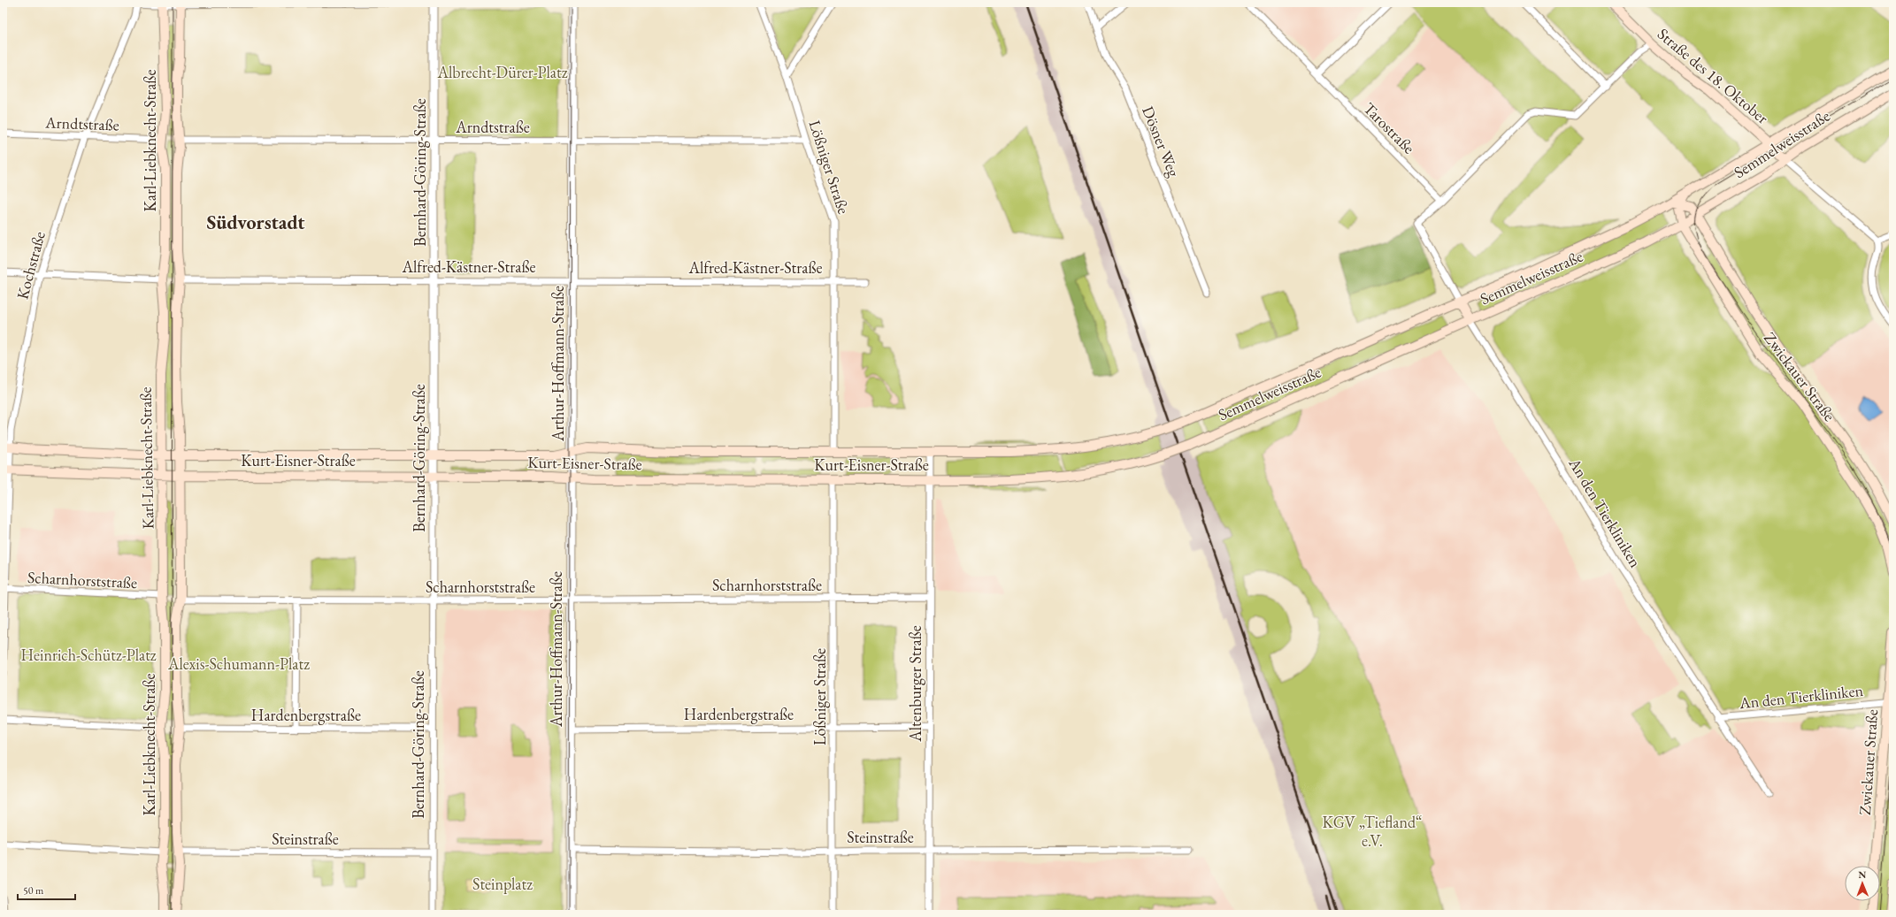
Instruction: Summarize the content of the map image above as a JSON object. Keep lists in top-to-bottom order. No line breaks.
{"streets":{"main road":["Straße des 18. Oktober","Karl-Liebknecht-Straße","Semmelweisstraße","Zwickauer Straße","Kurt-Eisner-Straße"],"street":["Arndtstraße","Tarostraße","Dösner Weg","Lößniger Straße","Bernhard-Göring-Straße","Kochstraße","Alfred-Kästner-Straße","Arthur-Hoffmann-Straße","An den Tierkliniken","Scharnhorststraße","Altenburger Straße","Hardenbergstraße","Steinstraße"]},"crossings":[["Straße des 18. Oktober","Semmelweisstraße"],["Arndtstraße","Karl-Liebknecht-Straße"],["Arndtstraße","Lößniger Straße"],["Arndtstraße","Bernhard-Göring-Straße"],["Arndtstraße","Kochstraße"],["Arndtstraße","Arthur-Hoffmann-Straße"],["Tarostraße","Semmelweisstraße"],["Karl-Liebknecht-Straße","Alfred-Kästner-Straße"],["Karl-Liebknecht-Straße","Kurt-Eisner-Straße"],["Karl-Liebknecht-Straße","Scharnhorststraße"],["Karl-Liebknecht-Straße","Hardenbergstraße"],["Karl-Liebknecht-Straße","Steinstraße"],["Semmelweisstraße","Zwickauer Straße"],["Semmelweisstraße","Kurt-Eisner-Straße"],["Semmelweisstraße","An den Tierkliniken"],["Lößniger Straße","Alfred-Kästner-Straße"],["Lößniger Straße","Kurt-Eisner-Straße"],["Lößniger Straße","Scharnhorststraße"],["Lößniger Straße","Hardenbergstraße"],["Lößniger Straße","Steinstraße"],["Bernhard-Göring-Straße","Alfred-Kästner-Straße"],["Bernhard-Göring-Straße","Kurt-Eisner-Straße"],["Bernhard-Göring-Straße","Scharnhorststraße"],["Bernhard-Göring-Straße","Hardenbergstraße"],["Bernhard-Göring-Straße","Steinstraße"],["Kochstraße","Kurt-Eisner-Straße"],["Kochstraße","Scharnhorststraße"],["Alfred-Kästner-Straße","Arthur-Hoffmann-Straße"],["Arthur-Hoffmann-Straße","Kurt-Eisner-Straße"],["Arthur-Hoffmann-Straße","Scharnhorststraße"],["Arthur-Hoffmann-Straße","Hardenbergstraße"],["Arthur-Hoffmann-Straße","Steinstraße"],["Zwickauer Straße","An den Tierkliniken"],["Kurt-Eisner-Straße","Altenburger Straße"],["Scharnhorststraße","Altenburger Straße"],["Altenburger Straße","Hardenbergstraße"],["Altenburger Straße","Steinstraße"]],"districts":["Südvorstadt"],"parks":["Albrecht-Dürer-Platz","Heinrich-Schütz-Platz","Alexis-Schumann-Platz","KGV „Tiefland“ e.V.","Steinplatz"],"scale_bar":"50 m","north":"top"}
